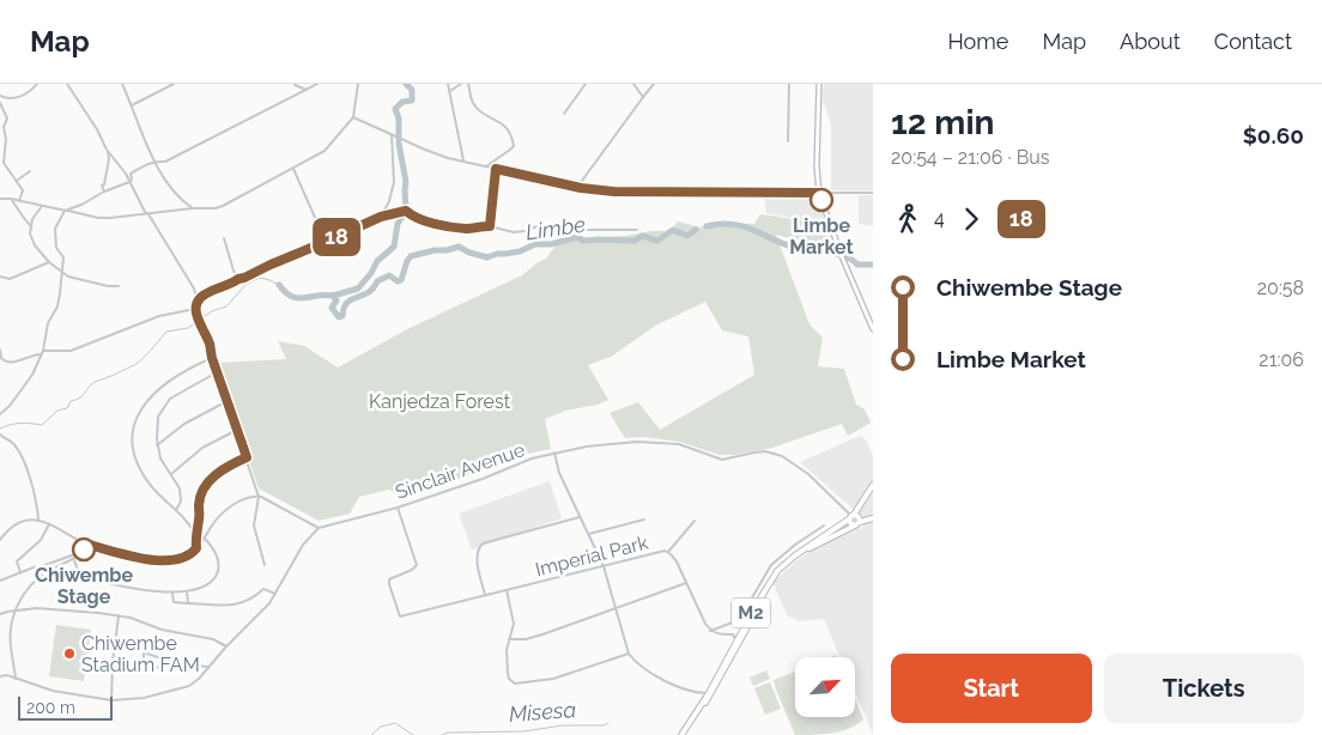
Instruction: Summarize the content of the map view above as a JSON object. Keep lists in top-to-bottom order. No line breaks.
{"streets":{"highway":["M2"],"street":["Sinclair Avenue","Imperial Park"]},"crossings":[["Sinclair Avenue","Imperial Park"],["Sinclair Avenue","M2"]],"water":["Limbe","Misesa"],"parks":["Kanjedza Forest"],"places":["Limbe Market","Chiwembe Stage","Chiwembe Stadium FAM"],"lines":["bus line 18"],"scale_bar":"200 m","north":"top right","page":{"header":"Map","nav":["Home","Map","About","Contact"],"on_map":"18","heading":["12 min","20:54 – 21:06 · Bus","$0.60"],"legs":["4","18"],"list":[{"name":"Chiwembe Stage","value":"20:58"},{"name":"Limbe Market","value":"21:06"}],"buttons":["Start","Tickets"],"scale":"200 m"}}
